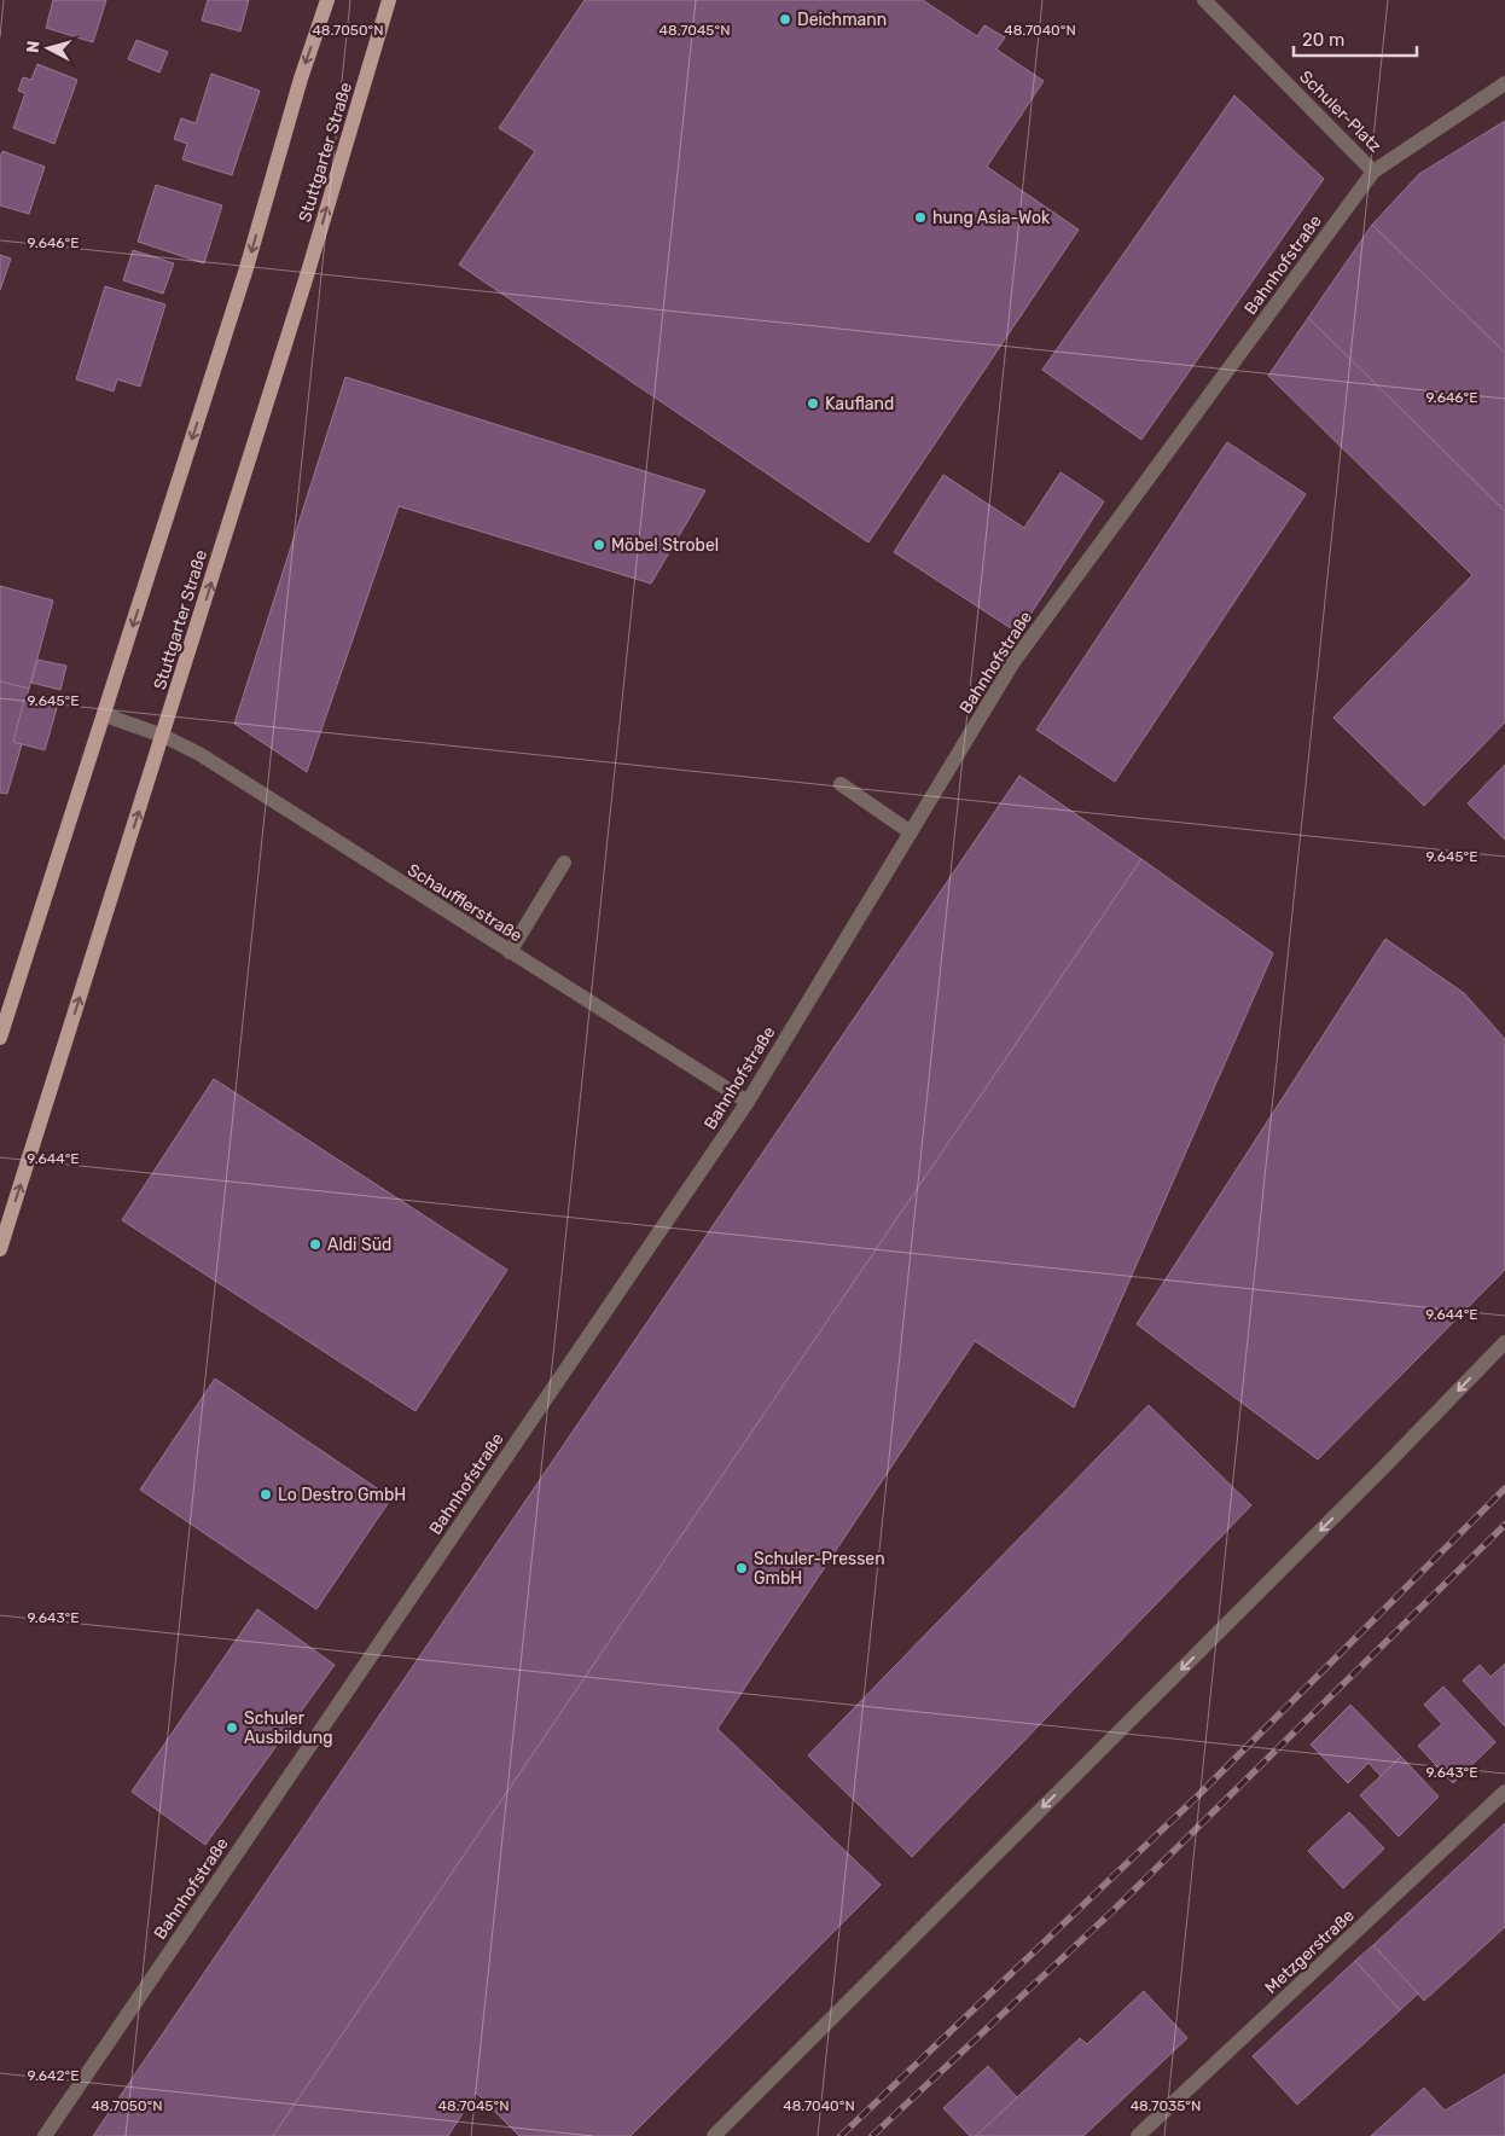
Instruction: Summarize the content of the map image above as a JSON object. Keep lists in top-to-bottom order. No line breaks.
{"streets":{"main road":["Stuttgarter Straße"],"street":["Schuler-Platz","Bahnhofstraße","Schaufflerstraße","Metzgerstraße"]},"crossings":[["Schuler-Platz","Bahnhofstraße"],["Stuttgarter Straße","Schaufflerstraße"],["Bahnhofstraße","Schaufflerstraße"]],"places":["Deichmann","hung Asia-Wok","Kaufland","Möbel Strobel","Aldi Süd","Lo Destro GmbH","Schuler-Pressen GmbH","Schuler Ausbildung"],"scale_bar":"20 m","north":"left","coordinates":["48.7050°N","48.7045°N","48.7040°N","9.646°E","9.645°E","9.644°E","9.643°E","9.642°E","48.7035°N"]}
